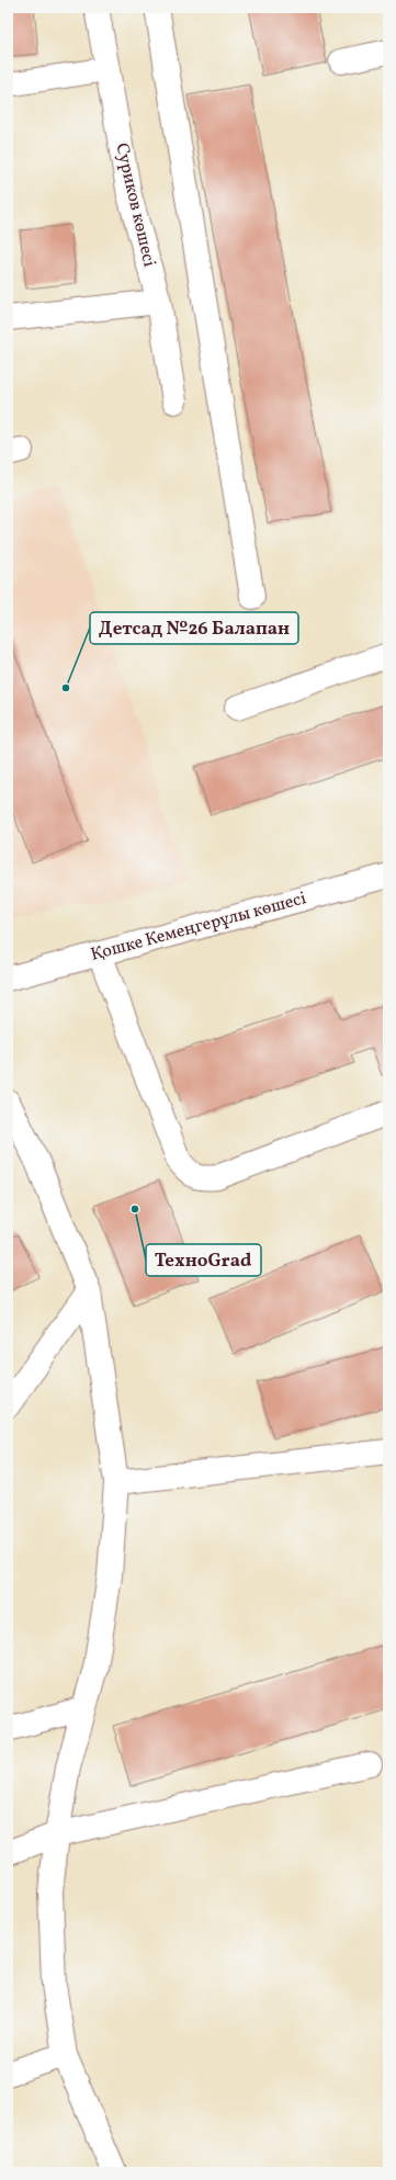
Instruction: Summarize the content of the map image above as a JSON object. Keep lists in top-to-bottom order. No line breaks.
{"streets":{"street":["Суриков көшесі","Қошке Кемеңгерұлы көшесі"]},"places":["Детсад №26 Балапан","ТехноGrad"]}
